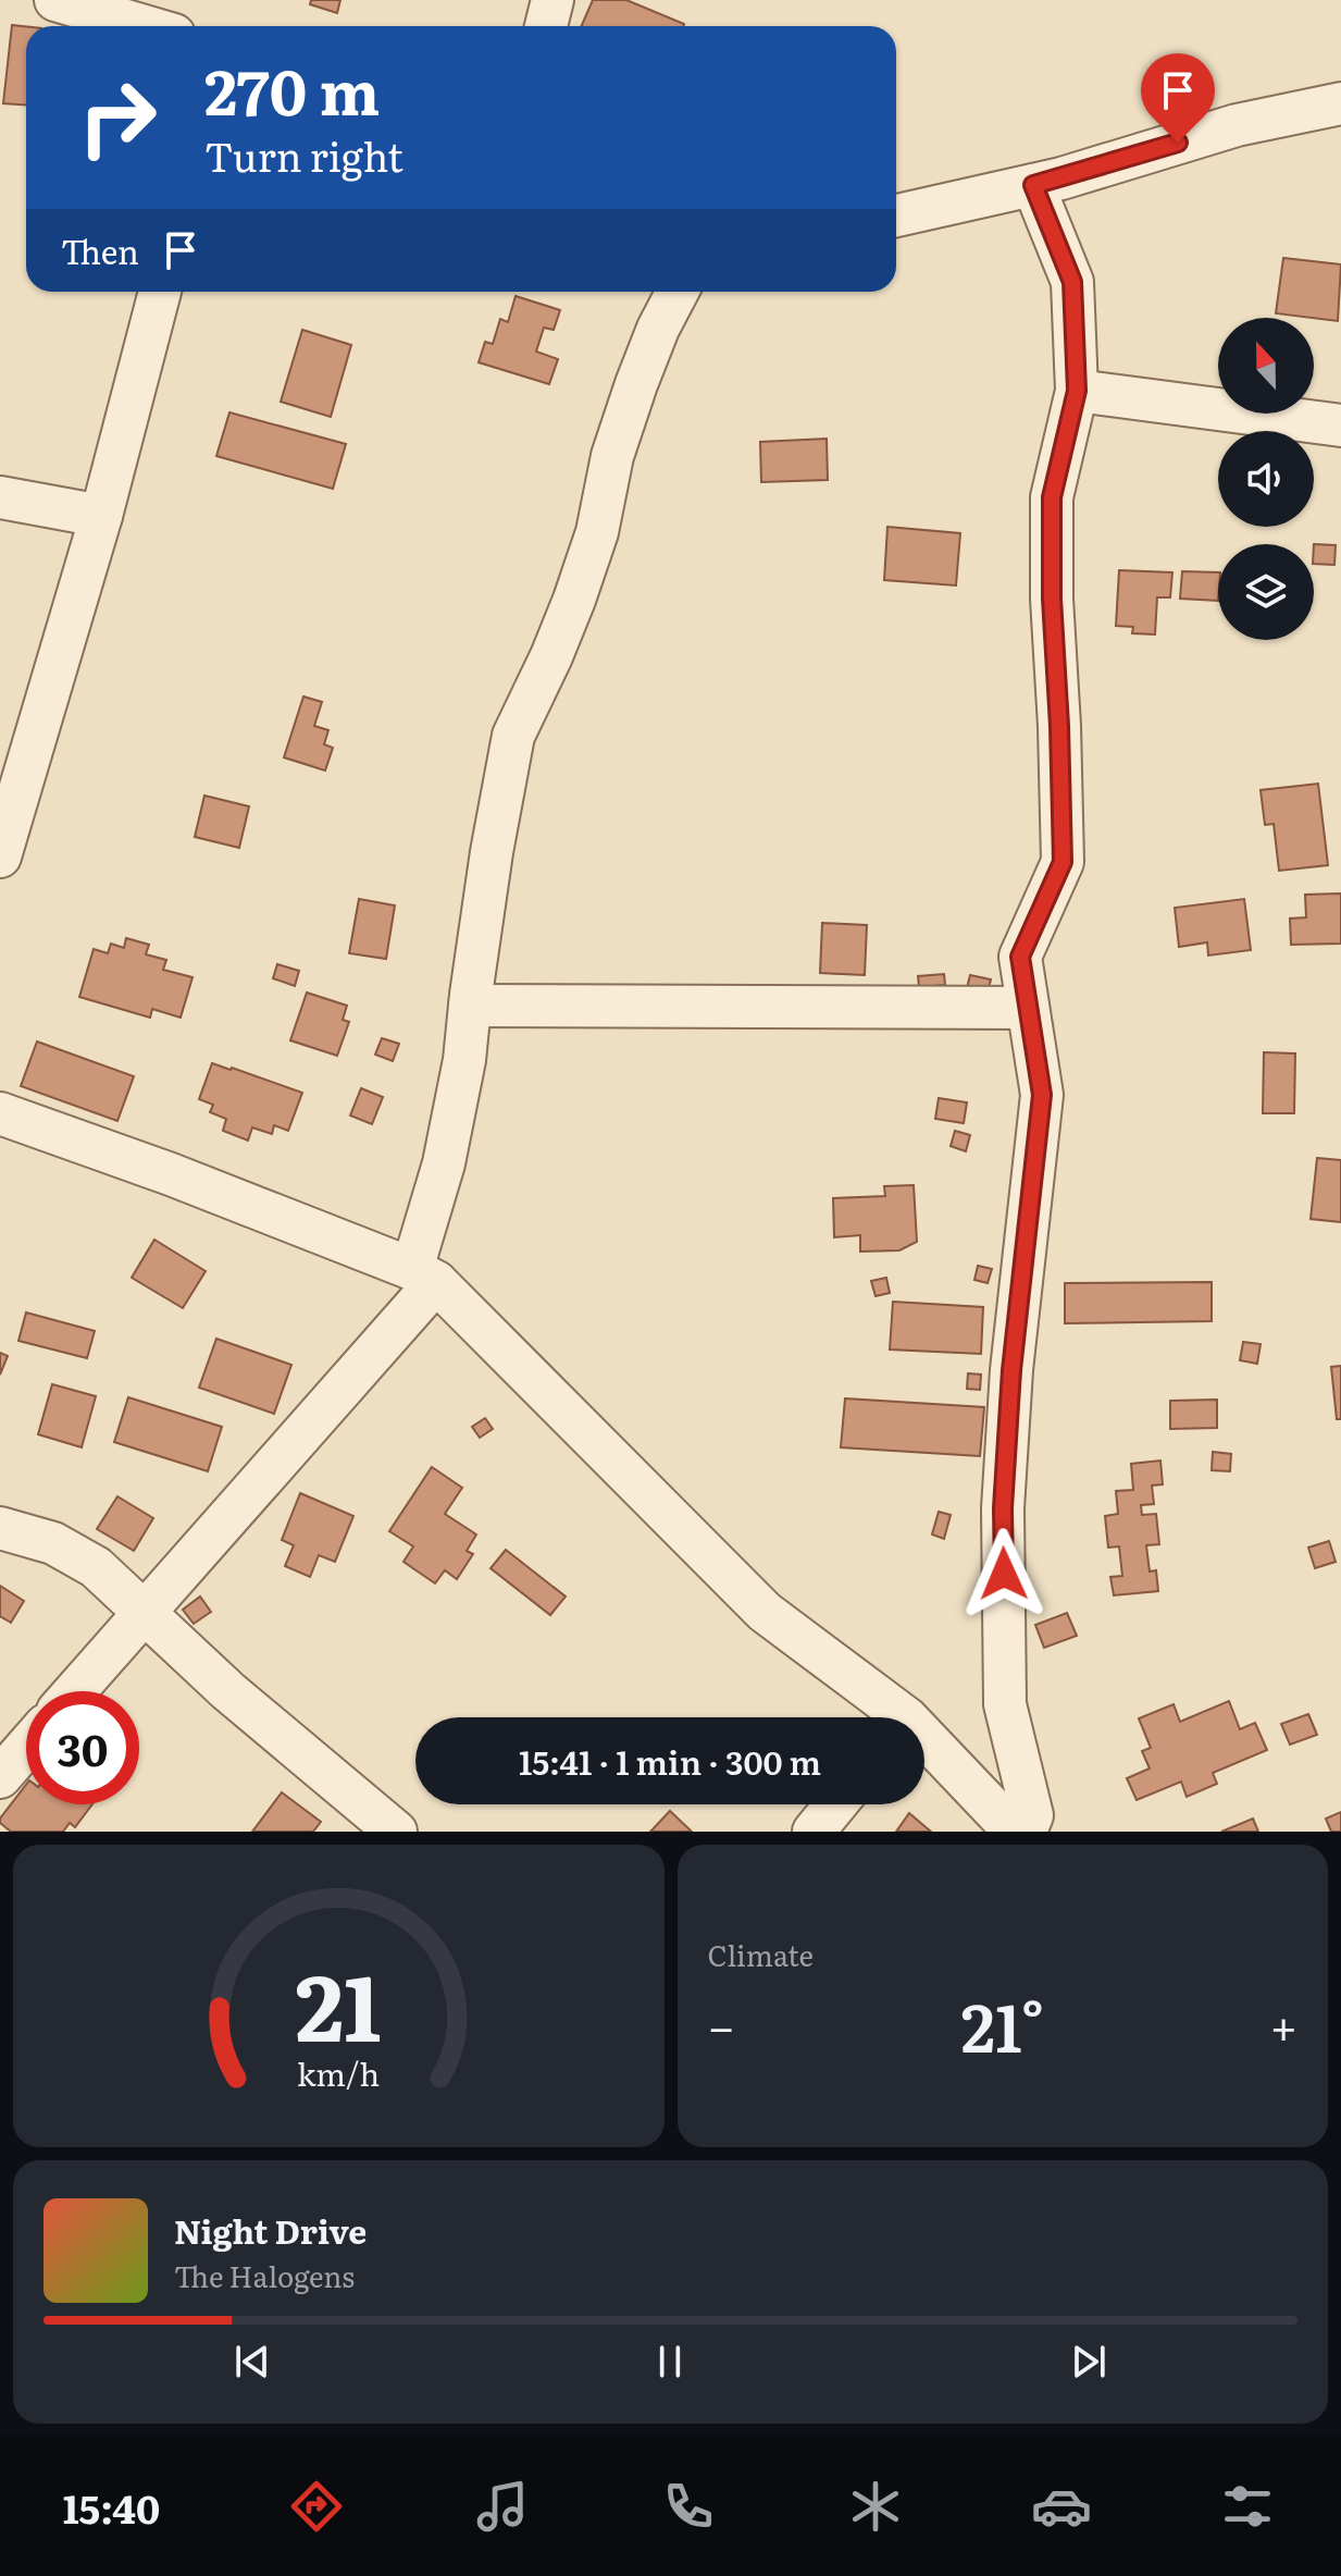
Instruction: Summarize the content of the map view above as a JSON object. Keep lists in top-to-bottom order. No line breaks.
{"north":"top","page":{"turn":["270 m","Turn right"],"then":"Then","limit":"30","trip":"15:41 · 1 min · 300 m","tile":"Climate","heat":["−","21°","+"],"song":["Night Drive","The Halogens"],"tabs":"15:40","gauge":["21","km/h"]}}
